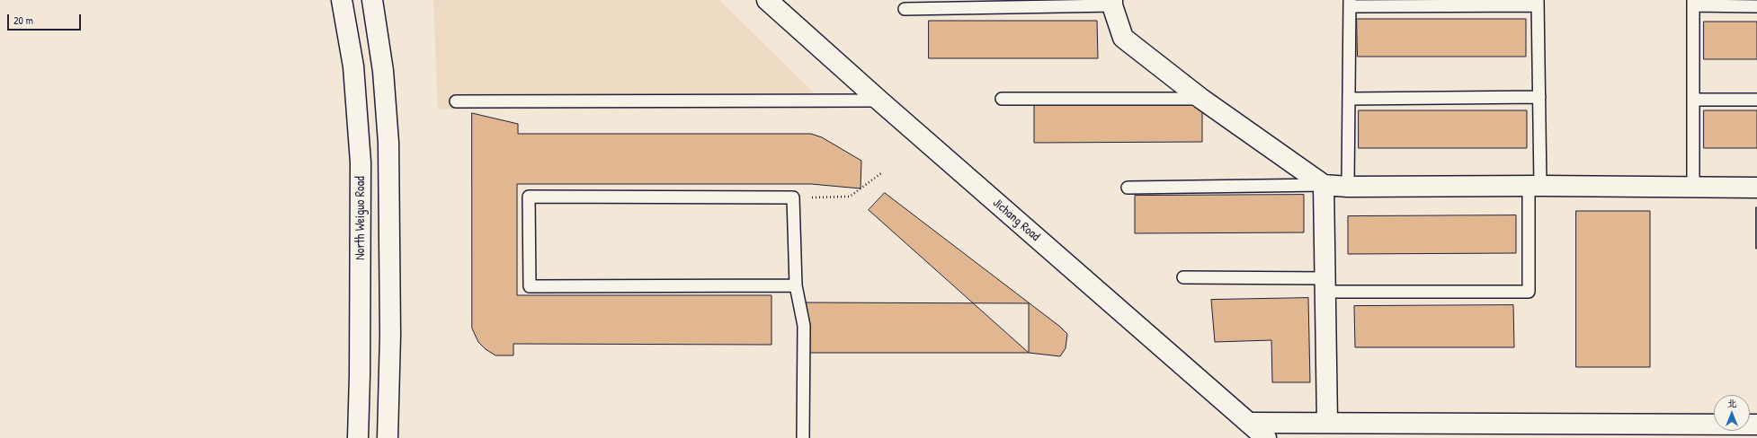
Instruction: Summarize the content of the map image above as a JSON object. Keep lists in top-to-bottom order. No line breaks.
{"streets":{"street":["North Weiguo Road","Jichang Road"]},"scale_bar":"20 m","north":"top"}
